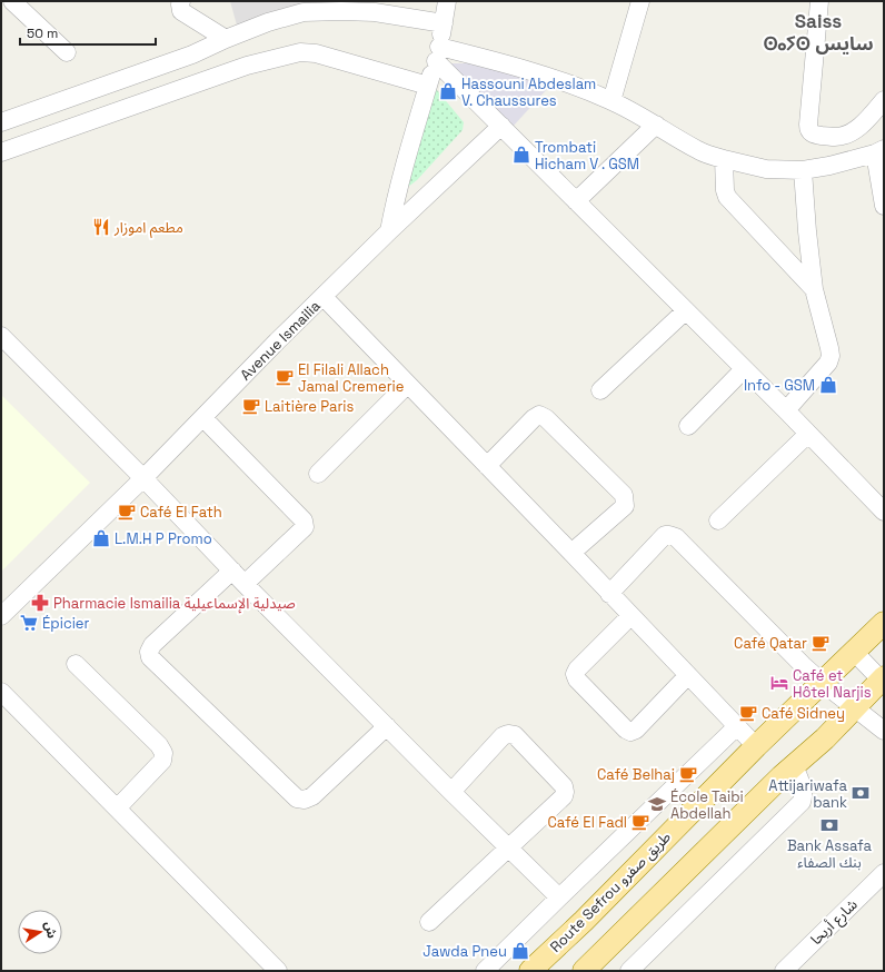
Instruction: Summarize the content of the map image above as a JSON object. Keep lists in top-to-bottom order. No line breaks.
{"streets":{"main road":["Route Sefrou طريق صفرو"],"street":["Avenue Ismailia","شارع أريحا"]},"districts":["Saiss ⵙⴰⵢⵙ سايس"],"places":{"shop":["Hassouni Abdeslam V. Chaussures","Trombati Hicham V . GSM","Info - GSM","L.M.H P Promo","Jawda Pneu"],"restaurant":["مطعم اموزار"],"cafe":["El Filali Allach Jamal Cremerie","Laitière Paris","Café El Fath","Café Qatar","Café Sidney","Café Belhaj","Café El Fadl"],"pharmacy":["Pharmacie Ismailia صيدلية الإسماعيلية"],"supermarket":["Épicier"],"hotel":["Café et Hôtel Narjis"],"bank":["Attijariwafa bank","Bank Assafa بنك الصفاء"],"school or university":["École Taibi Abdellah"]},"scale_bar":"50 m","north":"right"}
